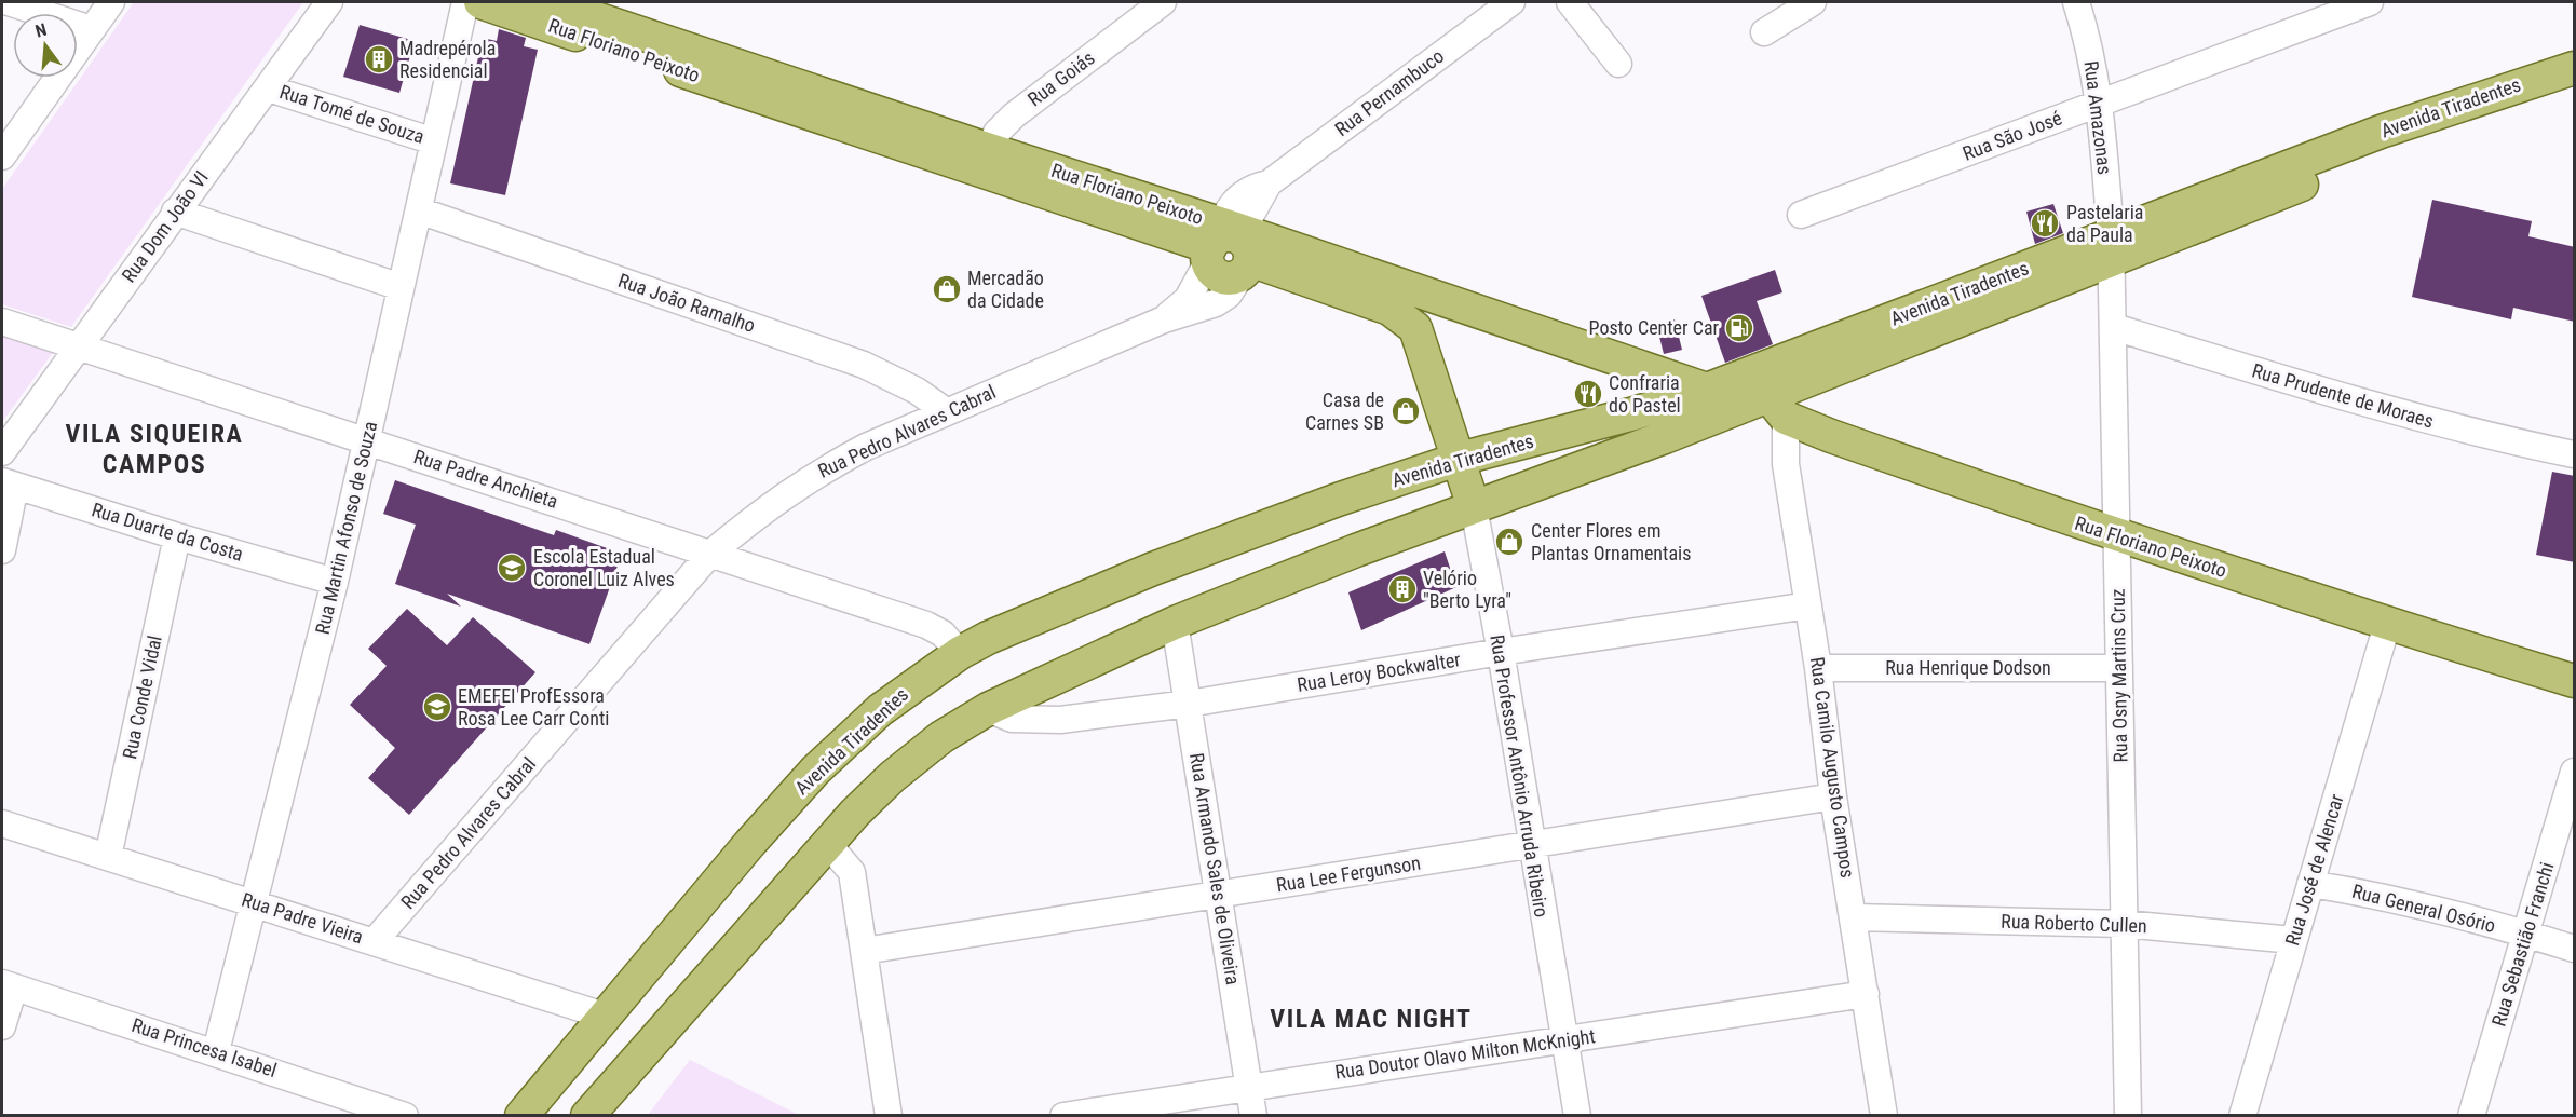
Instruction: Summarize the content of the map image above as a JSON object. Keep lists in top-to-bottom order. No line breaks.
{"streets":{"main road":["Rua Floriano Peixoto","Avenida Tiradentes","Rua Professor Antônio Arruda Ribeiro"],"street":["Rua Goiás","Rua Pernambuco","Rua Tomé de Souza","Rua Amazonas","Rua São José","Rua Dom João VI","Rua João Ramalho","Rua Prudente de Moraes","Rua Pedro Alvares Cabral","Rua Padre Anchieta","Rua Martin Afonso de Souza","Rua Duarte da Costa","Rua Henrique Dodson","Rua Leroy Bockwalter","Rua Osny Martins Cruz","Rua Conde Vidal","Rua Camilo Augusto Campos","Rua Armando Sales de Oliveira","Rua José de Alencar","Rua Lee Fergunson","Rua General Osório","Rua Padre Vieira","Rua Roberto Cullen","Rua Sebastião Franchi","Rua Princesa Isabel","Rua Doutor Olavo Milton McKnight"]},"crossings":[["Rua Floriano Peixoto","Rua Goiás"],["Rua Floriano Peixoto","Rua Pernambuco"],["Rua Floriano Peixoto","Avenida Tiradentes"],["Rua Floriano Peixoto","Rua Pedro Alvares Cabral"],["Rua Floriano Peixoto","Rua Osny Martins Cruz"],["Rua Floriano Peixoto","Rua Camilo Augusto Campos"],["Rua Floriano Peixoto","Rua Professor Antônio Arruda Ribeiro"],["Rua Floriano Peixoto","Rua José de Alencar"],["Rua Pernambuco","Rua Pedro Alvares Cabral"],["Avenida Tiradentes","Rua Amazonas"],["Avenida Tiradentes","Rua Padre Anchieta"],["Avenida Tiradentes","Rua Leroy Bockwalter"],["Avenida Tiradentes","Rua Osny Martins Cruz"],["Avenida Tiradentes","Rua Camilo Augusto Campos"],["Avenida Tiradentes","Rua Professor Antônio Arruda Ribeiro"],["Avenida Tiradentes","Rua Armando Sales de Oliveira"],["Avenida Tiradentes","Rua Padre Vieira"],["Rua Tomé de Souza","Rua Dom João VI"],["Rua Tomé de Souza","Rua Martin Afonso de Souza"],["Rua Amazonas","Rua São José"],["Rua Amazonas","Rua Osny Martins Cruz"],["Rua Dom João VI","Rua Padre Anchieta"],["Rua João Ramalho","Rua Pedro Alvares Cabral"],["Rua João Ramalho","Rua Martin Afonso de Souza"],["Rua Prudente de Moraes","Rua Osny Martins Cruz"],["Rua Pedro Alvares Cabral","Rua Padre Anchieta"],["Rua Pedro Alvares Cabral","Rua Padre Vieira"],["Rua Padre Anchieta","Rua Martin Afonso de Souza"],["Rua Martin Afonso de Souza","Rua Duarte da Costa"],["Rua Martin Afonso de Souza","Rua Padre Vieira"],["Rua Martin Afonso de Souza","Rua Princesa Isabel"],["Rua Duarte da Costa","Rua Conde Vidal"],["Rua Henrique Dodson","Rua Osny Martins Cruz"],["Rua Henrique Dodson","Rua Camilo Augusto Campos"],["Rua Leroy Bockwalter","Rua Camilo Augusto Campos"],["Rua Leroy Bockwalter","Rua Professor Antônio Arruda Ribeiro"],["Rua Leroy Bockwalter","Rua Armando Sales de Oliveira"],["Rua Osny Martins Cruz","Rua Roberto Cullen"],["Rua Conde Vidal","Rua Padre Vieira"],["Rua Camilo Augusto Campos","Rua Lee Fergunson"],["Rua Camilo Augusto Campos","Rua Roberto Cullen"],["Rua Camilo Augusto Campos","Rua Doutor Olavo Milton McKnight"],["Rua Professor Antônio Arruda Ribeiro","Rua Lee Fergunson"],["Rua Professor Antônio Arruda Ribeiro","Rua Doutor Olavo Milton McKnight"],["Rua Armando Sales de Oliveira","Rua Lee Fergunson"],["Rua Armando Sales de Oliveira","Rua Doutor Olavo Milton McKnight"],["Rua José de Alencar","Rua General Osório"],["Rua José de Alencar","Rua Roberto Cullen"],["Rua General Osório","Rua Sebastião Franchi"]],"districts":["VILA SIQUEIRA CAMPOS","VILA MAC NIGHT"],"places":{"building":["Madrepérola Residencial","Velório \"Berto Lyra\""],"restaurant":["Pastelaria da Paula","Confraria do Pastel"],"shop":["Mercadão da Cidade","Casa de Carnes SB","Center Flores em Plantas Ornamentais"],"fuel station":["Posto Center Car"],"school or university":["Escola Estadual Coronel Luiz Alves","EMEFEI ProfEssora Rosa Lee Carr Conti"]},"north":"top"}
